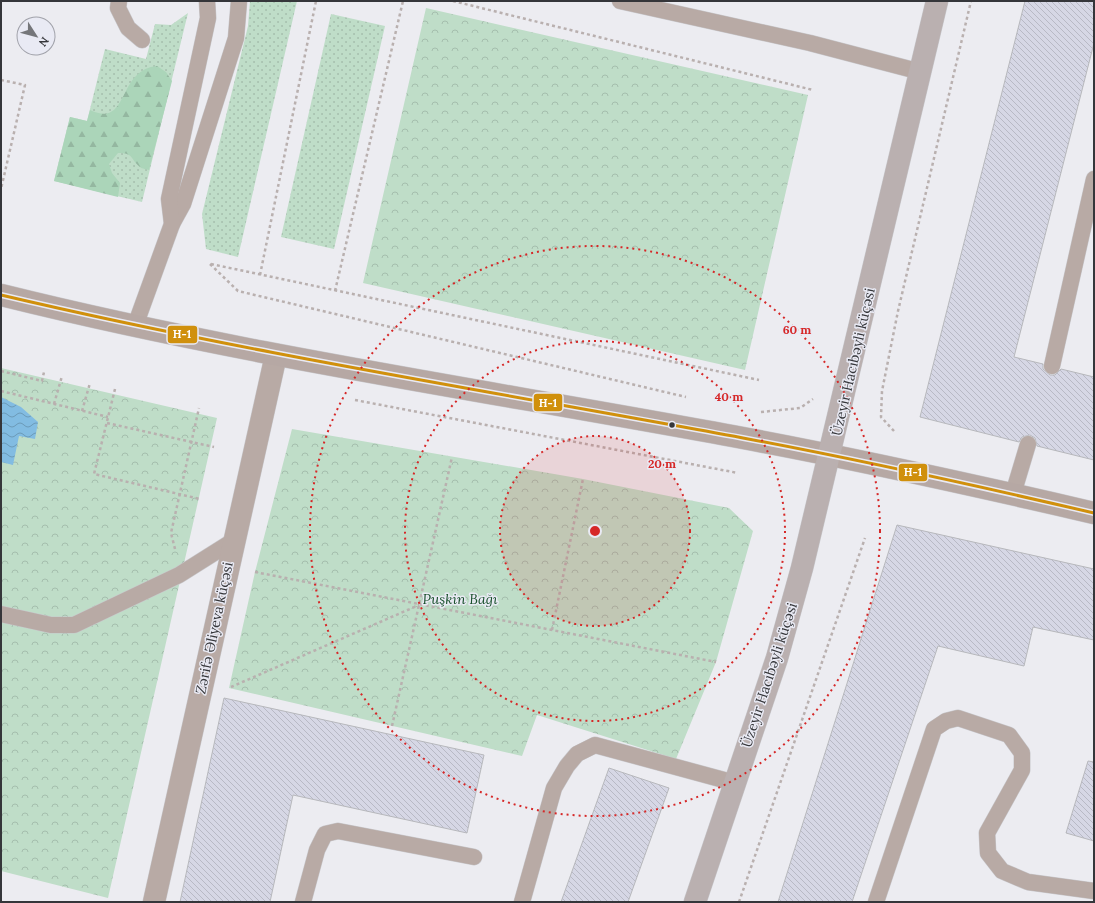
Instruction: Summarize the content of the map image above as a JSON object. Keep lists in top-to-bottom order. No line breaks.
{"streets":{"highway":["Üzeyir Hacıbəyli küçəsi"],"street":["Zərifə Əliyeva küçəsi"]},"parks":["Puşkin Bağı"],"lines":["transit line H-1"],"north":"bottom right","rings":["60 m","40 m","20 m"]}
